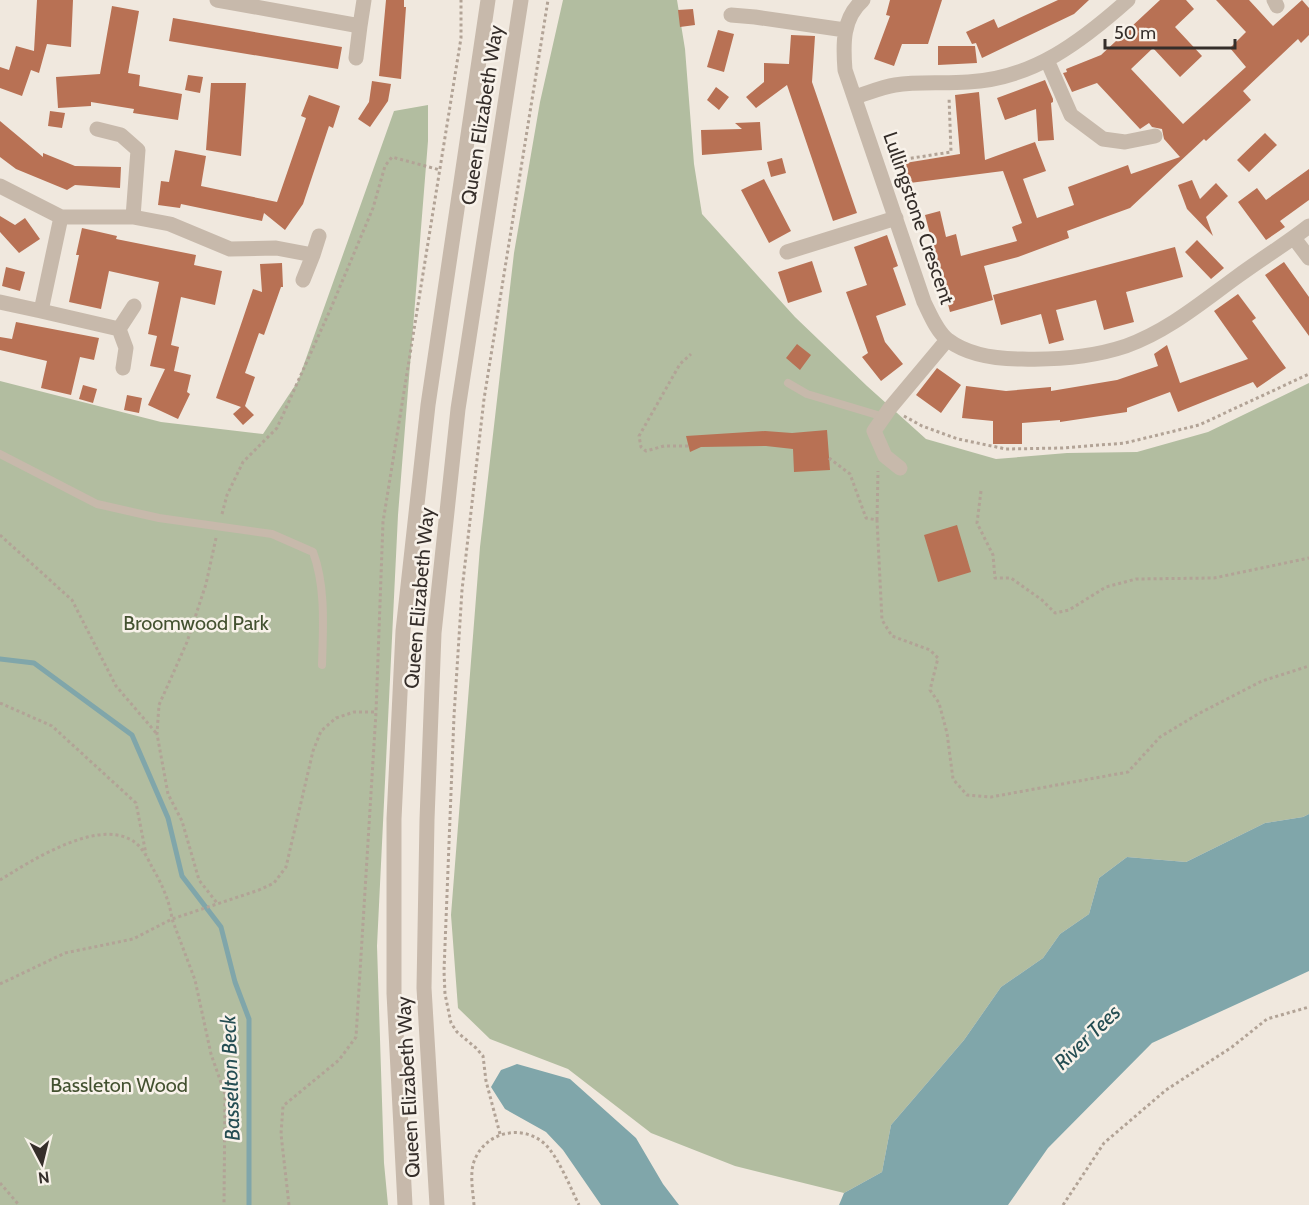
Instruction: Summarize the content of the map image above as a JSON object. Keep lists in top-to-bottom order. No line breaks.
{"streets":{"street":["Queen Elizabeth Way","Lullingstone Crescent"]},"water":["River Tees","Basselton Beck"],"parks":["Broomwood Park","Bassleton Wood"],"scale_bar":"50 m","north":"bottom"}
